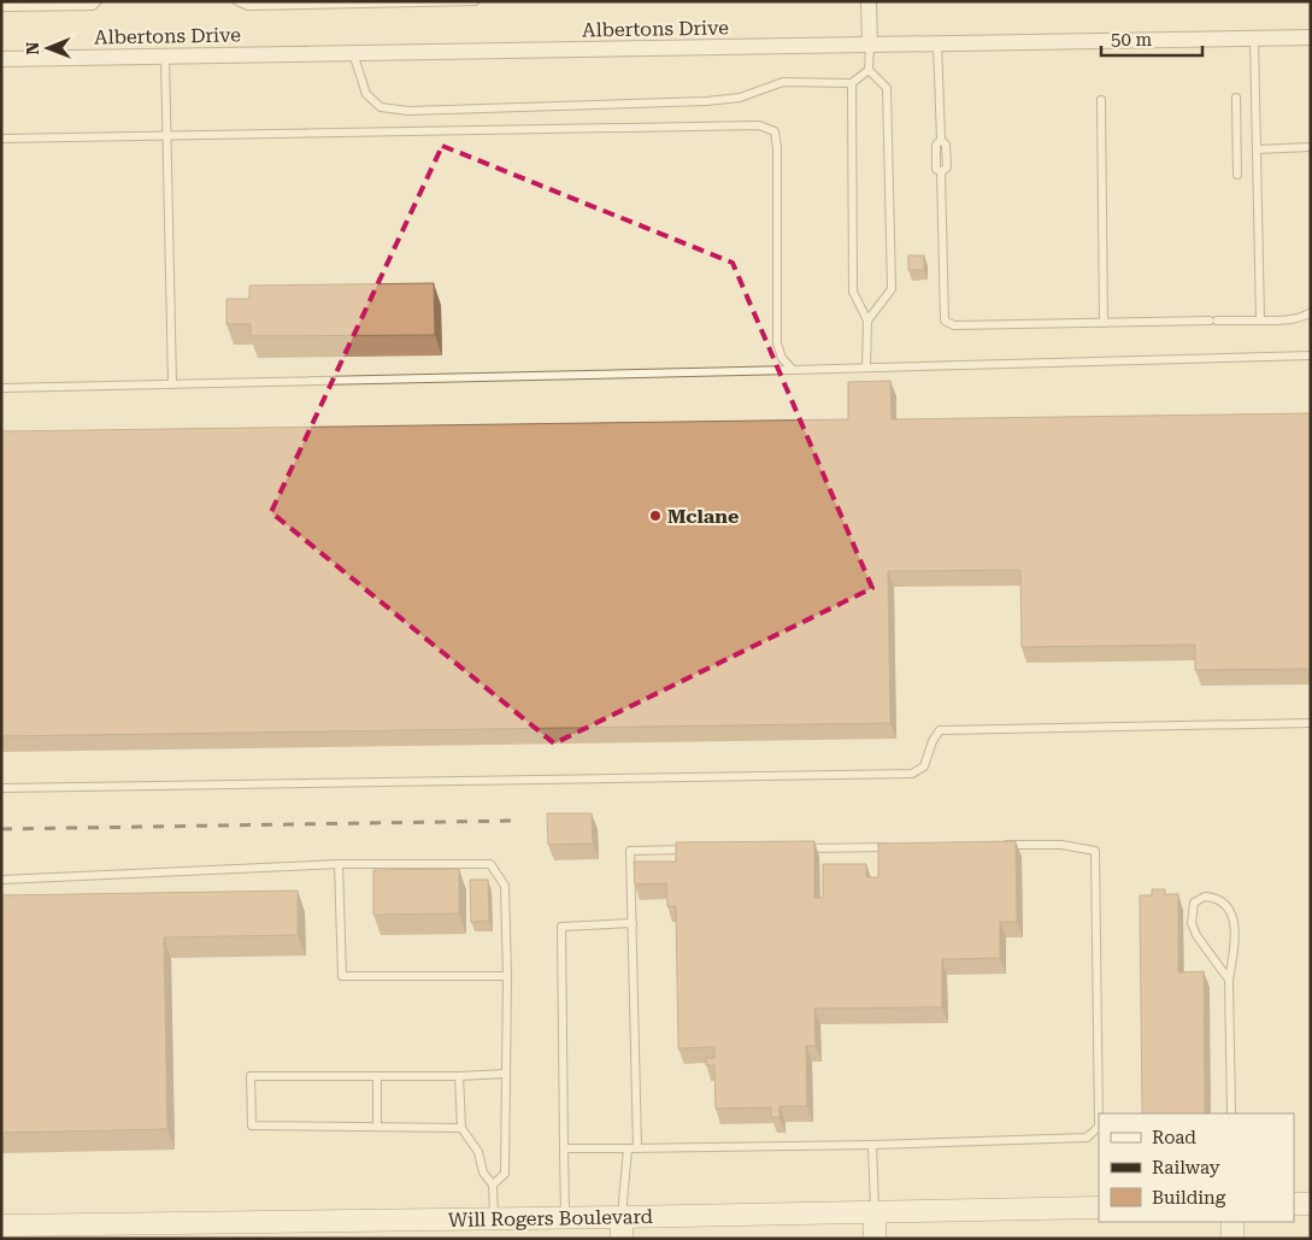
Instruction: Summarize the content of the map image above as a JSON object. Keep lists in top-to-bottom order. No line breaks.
{"streets":{"main road":["Will Rogers Boulevard"],"street":["Albertons Drive"]},"places":["Mclane"],"legend":["Road","Railway","Building"],"scale_bar":"50 m","north":"left"}
